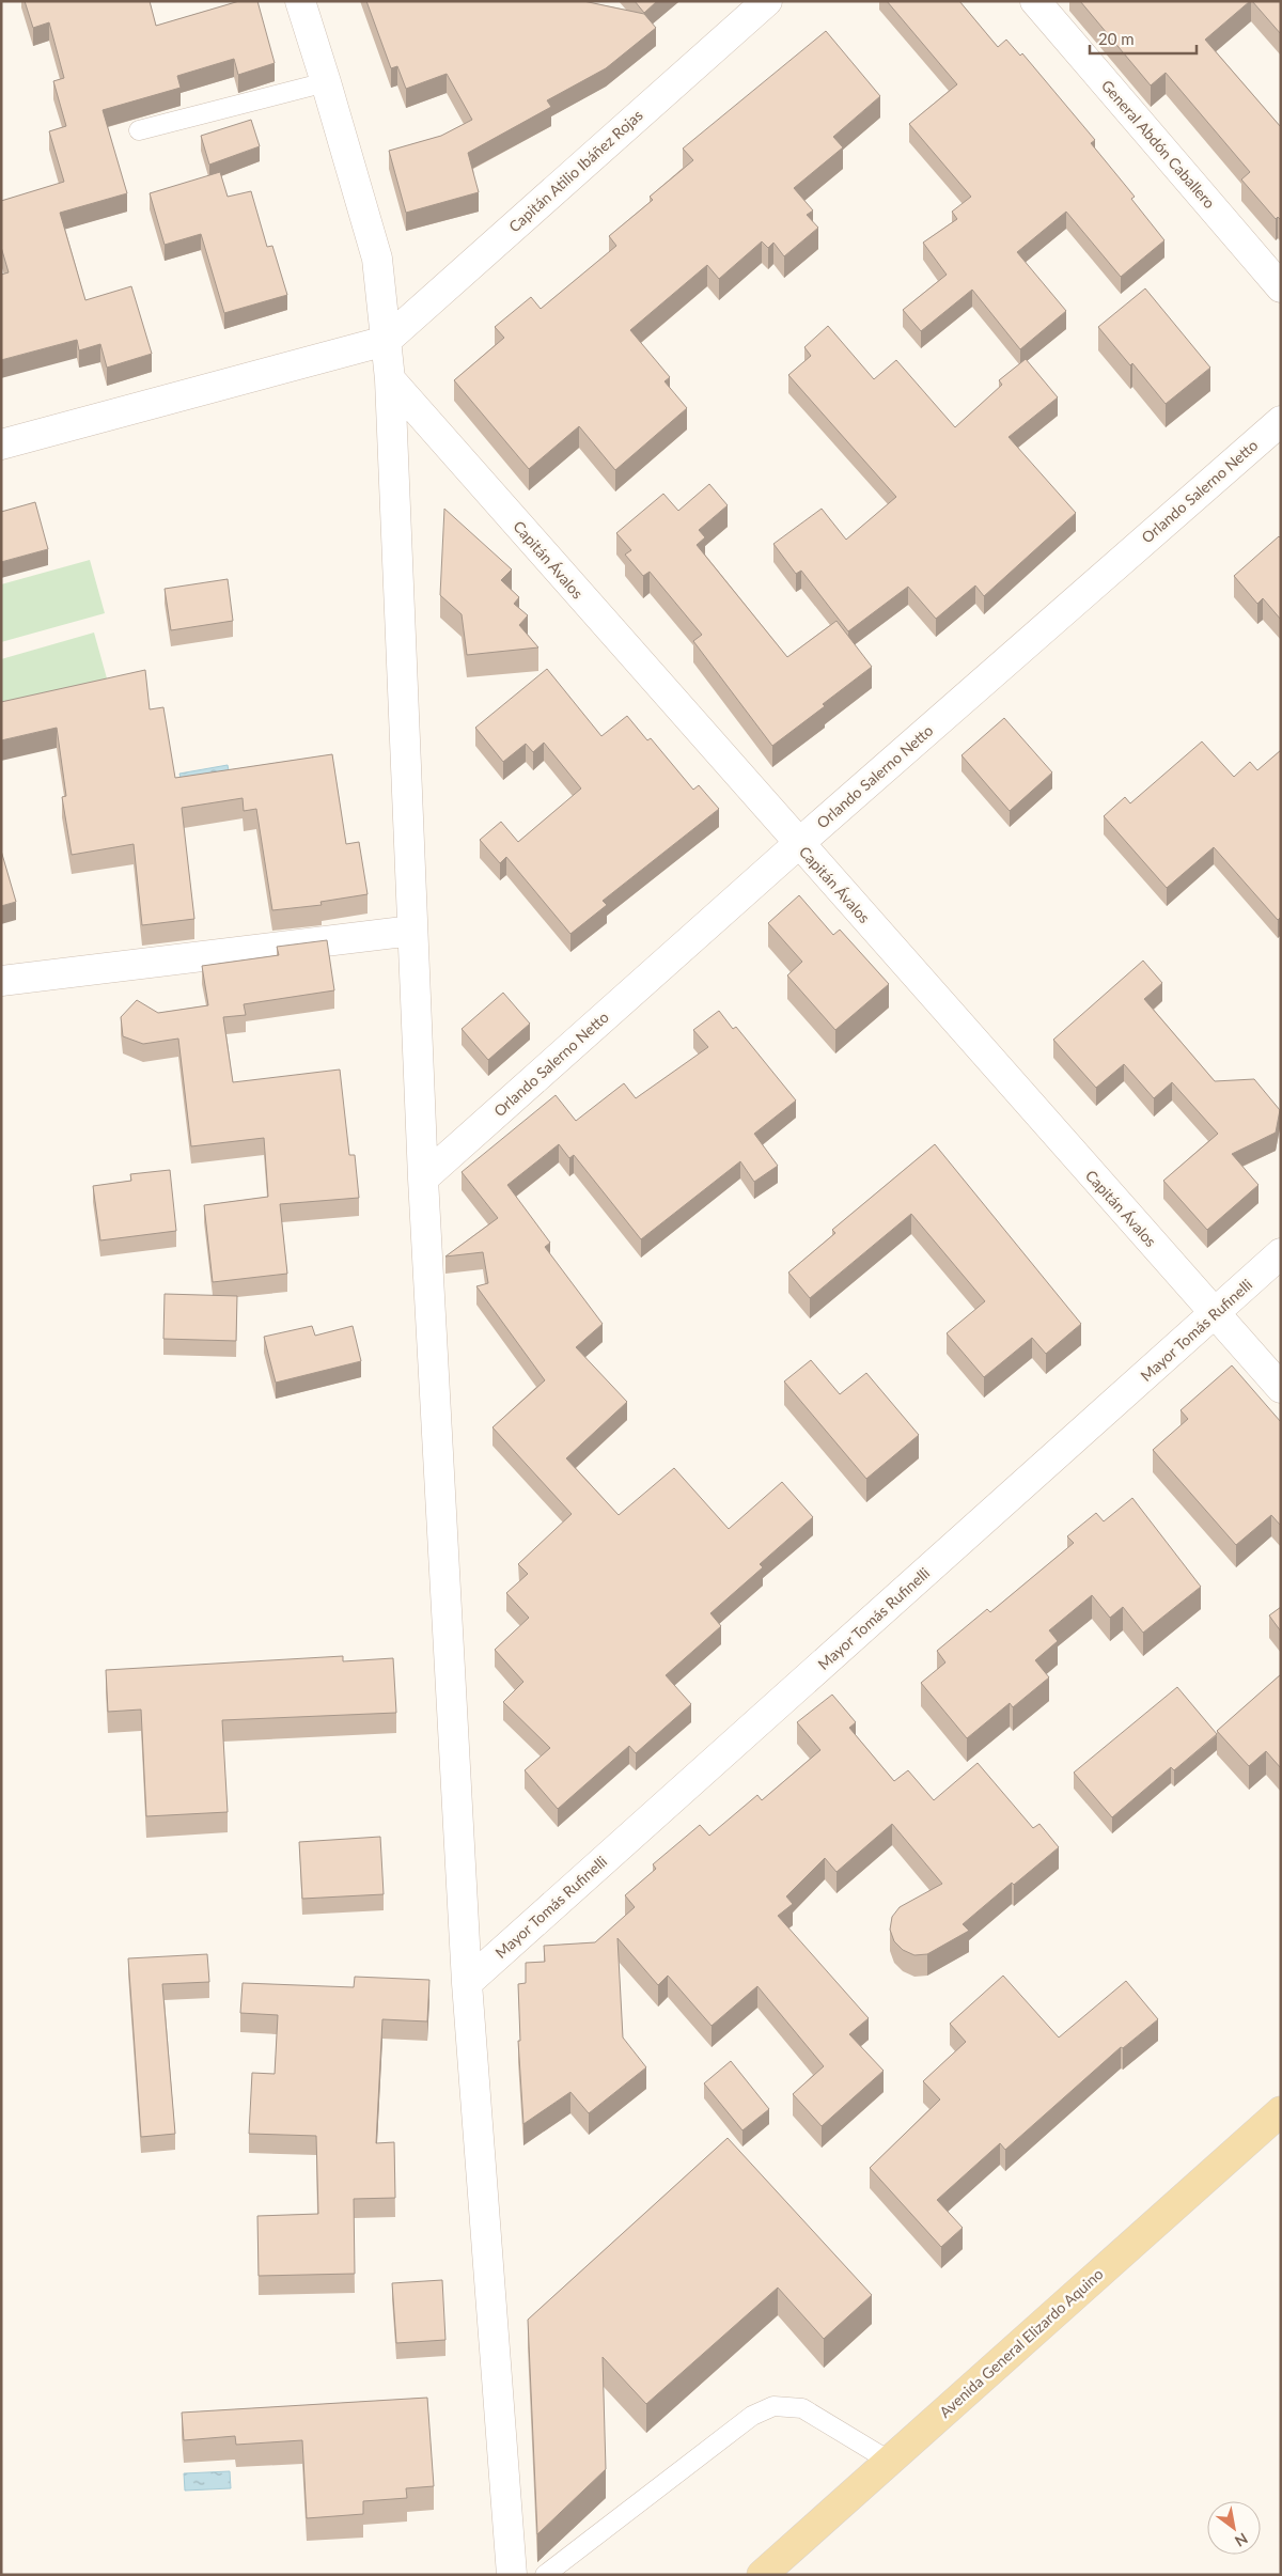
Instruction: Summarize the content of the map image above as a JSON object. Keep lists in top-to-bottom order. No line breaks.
{"streets":{"main road":["Avenida General Elizardo Aquino"],"street":["General Abdón Caballero","Capitán Atilio Ibáñez Rojas","Orlando Salerno Netto","Capitán Ávalos","Mayor Tomás Rufinelli"]},"crossings":[["Orlando Salerno Netto","Capitán Ávalos"],["Capitán Ávalos","Mayor Tomás Rufinelli"]],"scale_bar":"20 m","north":"bottom right"}
